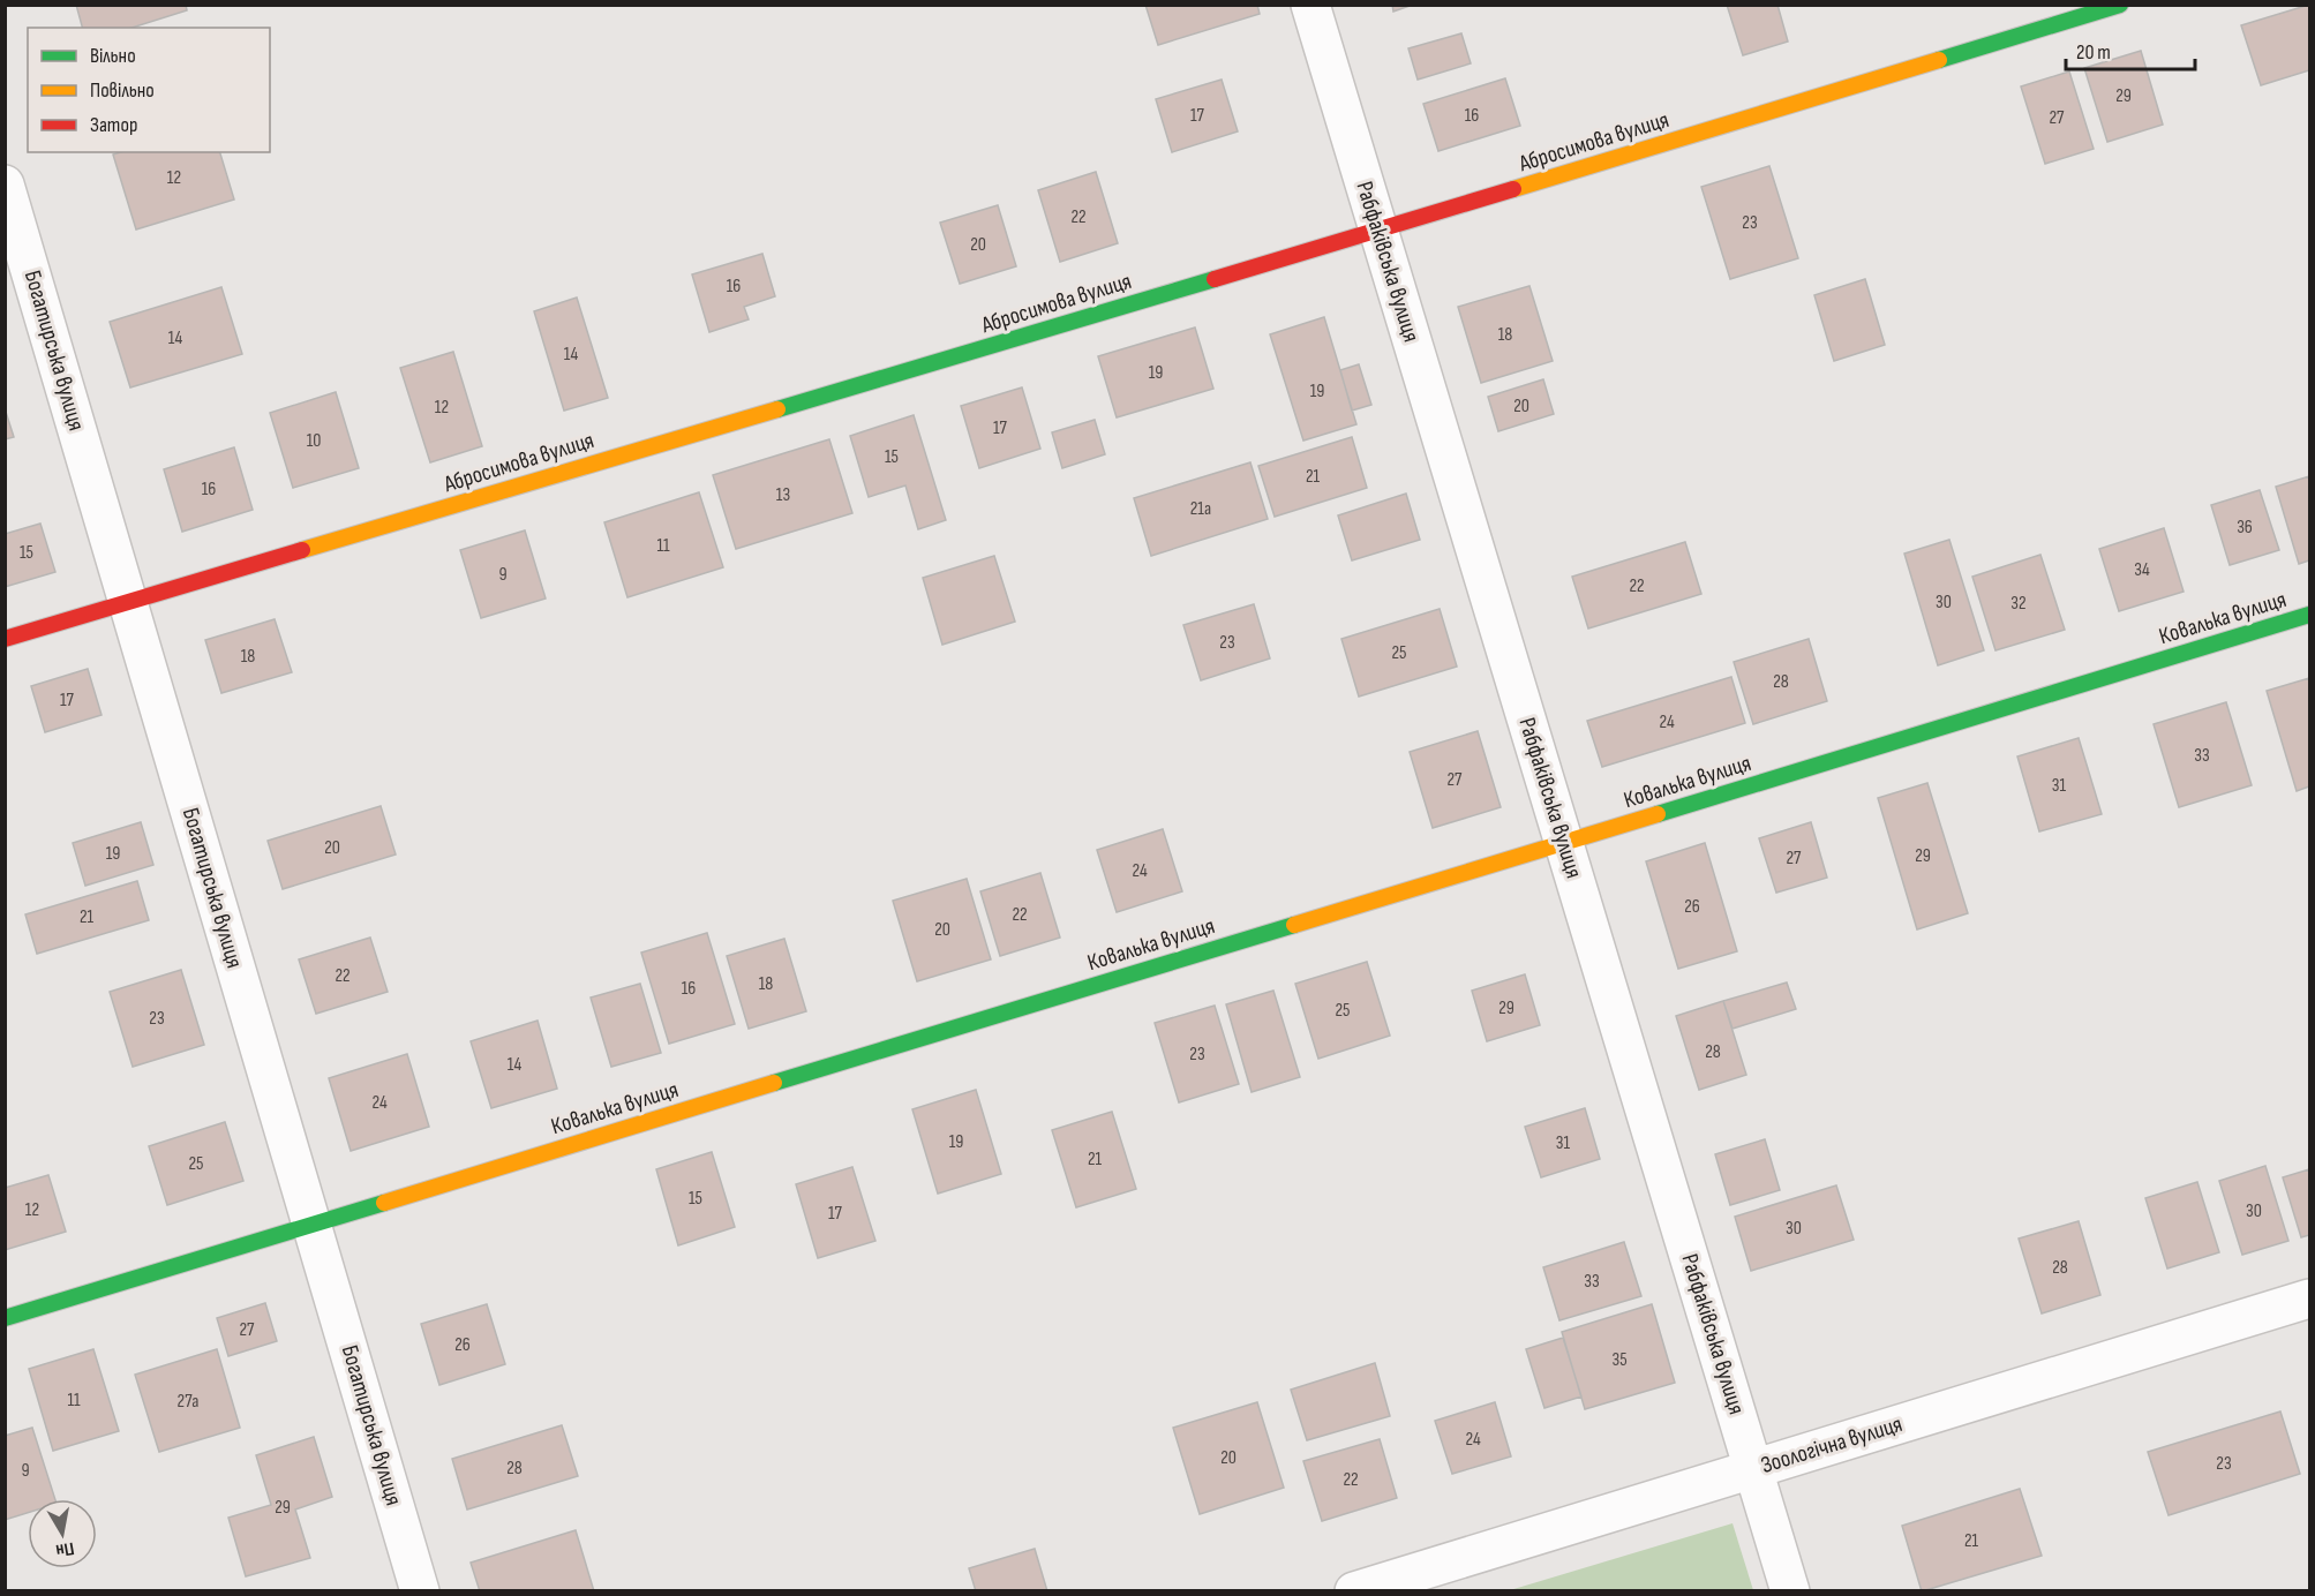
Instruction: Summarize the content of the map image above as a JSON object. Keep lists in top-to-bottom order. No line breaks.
{"streets":{"street":["Абросимова вулиця","Рабфаківська вулиця","Богатирська вулиця","Ковалька вулиця","Зоологічна вулиця"]},"crossings":[["Абросимова вулиця","Рабфаківська вулиця"],["Абросимова вулиця","Богатирська вулиця"],["Рабфаківська вулиця","Ковалька вулиця"],["Рабфаківська вулиця","Зоологічна вулиця"],["Богатирська вулиця","Ковалька вулиця"]],"house_numbers":["29","17","16","27","12","22","23","20","16","18","14","14","19","19","20","12","17","10","15","21","16","13","21а","36","11","15","34","9","22","30","32","23","25","18","28","17","24","33","27","31","20","19","29","27","24","26","22","21","20","22","18","16","29","25","23","28","23","14","24","19","31","21","25","15","12","30","17","30","28","33","27","26","35","11","27а","24","20","23","28","9","22","29","21"],"legend":["Вільно","Повільно","Затор"],"scale_bar":"20 m","north":"bottom"}
